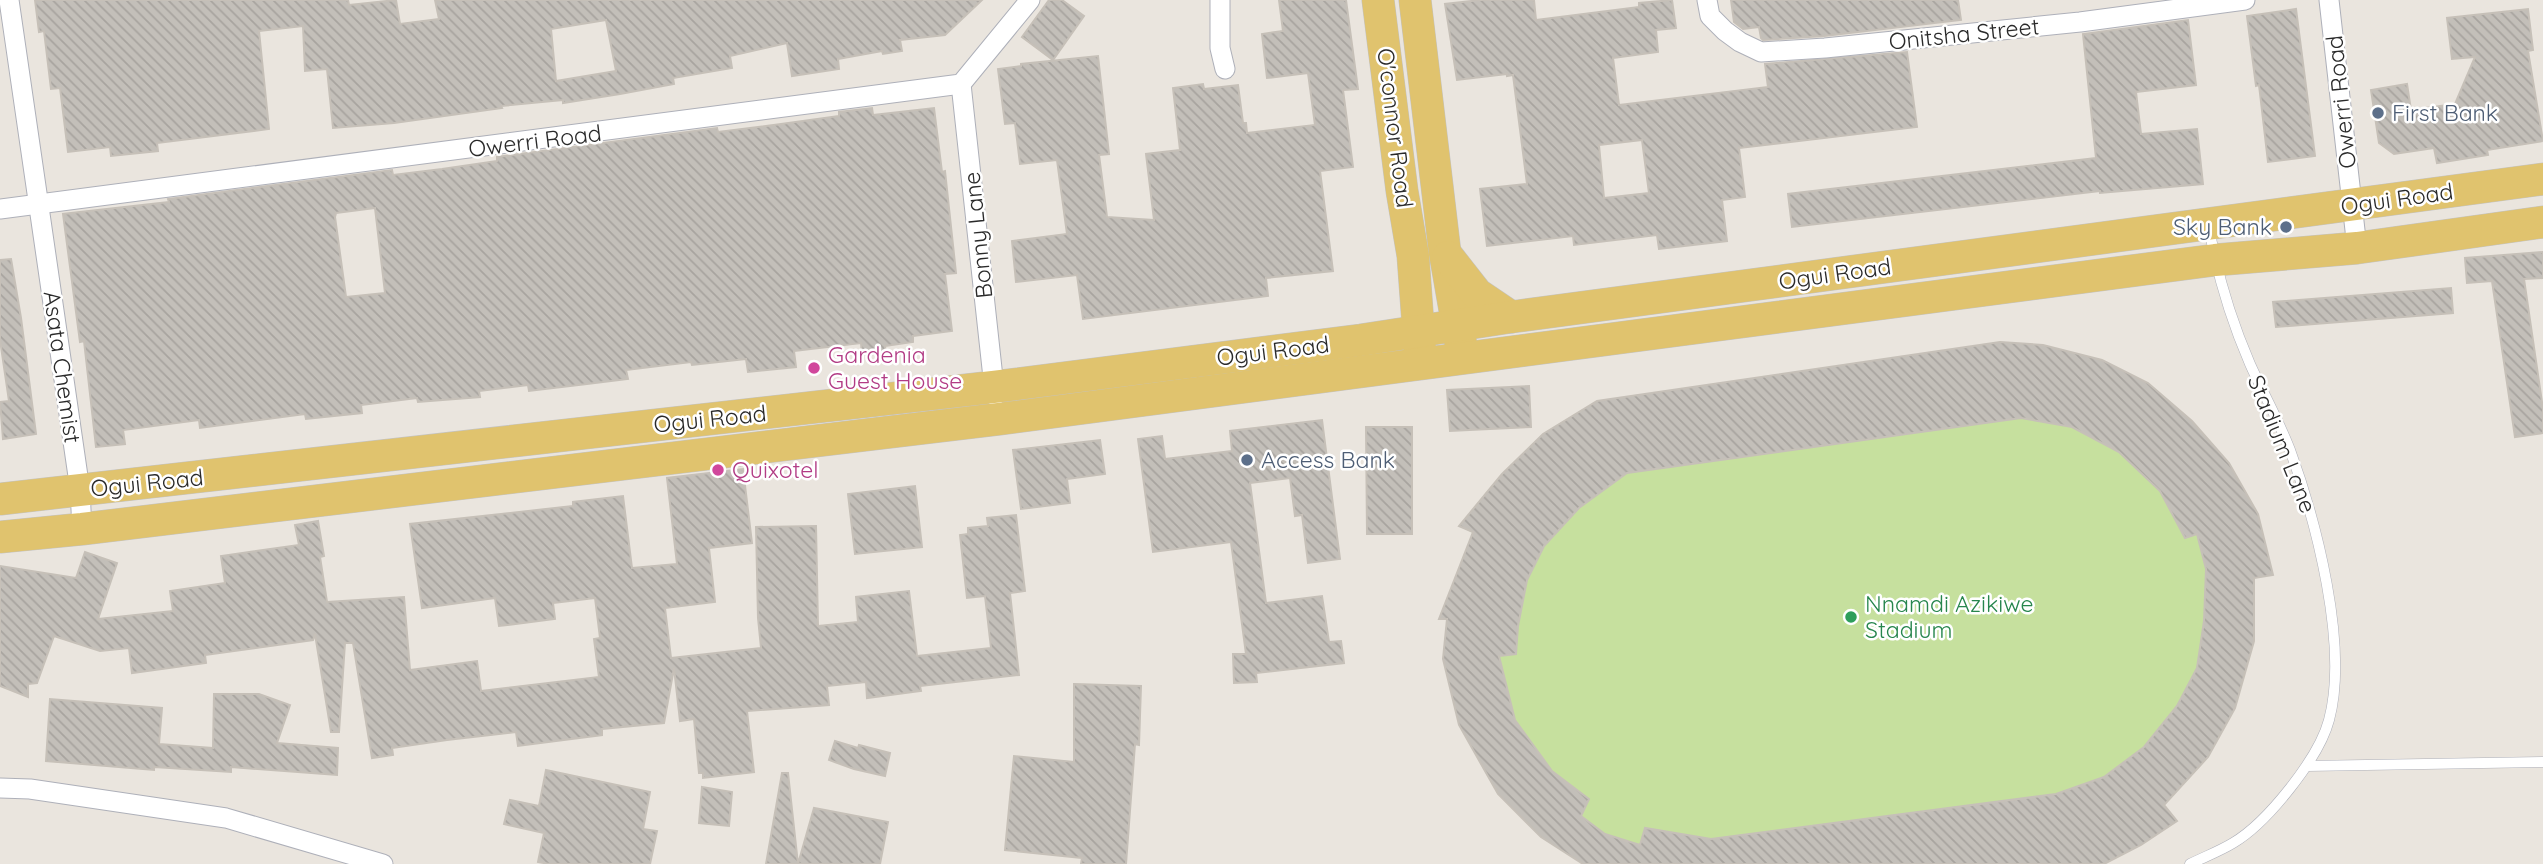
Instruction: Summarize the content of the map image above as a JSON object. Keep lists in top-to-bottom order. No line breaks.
{"streets":{"main road":["O'connor Road","Ogui Road"],"street":["Onitsha Street","Owerri Road","Bonny Lane","Asata Chemist"],"lane":["Stadium Lane"]},"crossings":[["Owerri Road","Ogui Road"],["Owerri Road","Bonny Lane"],["Owerri Road","Asata Chemist"],["O'connor Road","Ogui Road"],["Ogui Road","Bonny Lane"],["Ogui Road","Asata Chemist"],["Ogui Road","Stadium Lane"]],"places":["First Bank","Sky Bank","Gardenia Guest House","Access Bank","Quixotel","Nnamdi Azikiwe Stadium"]}
